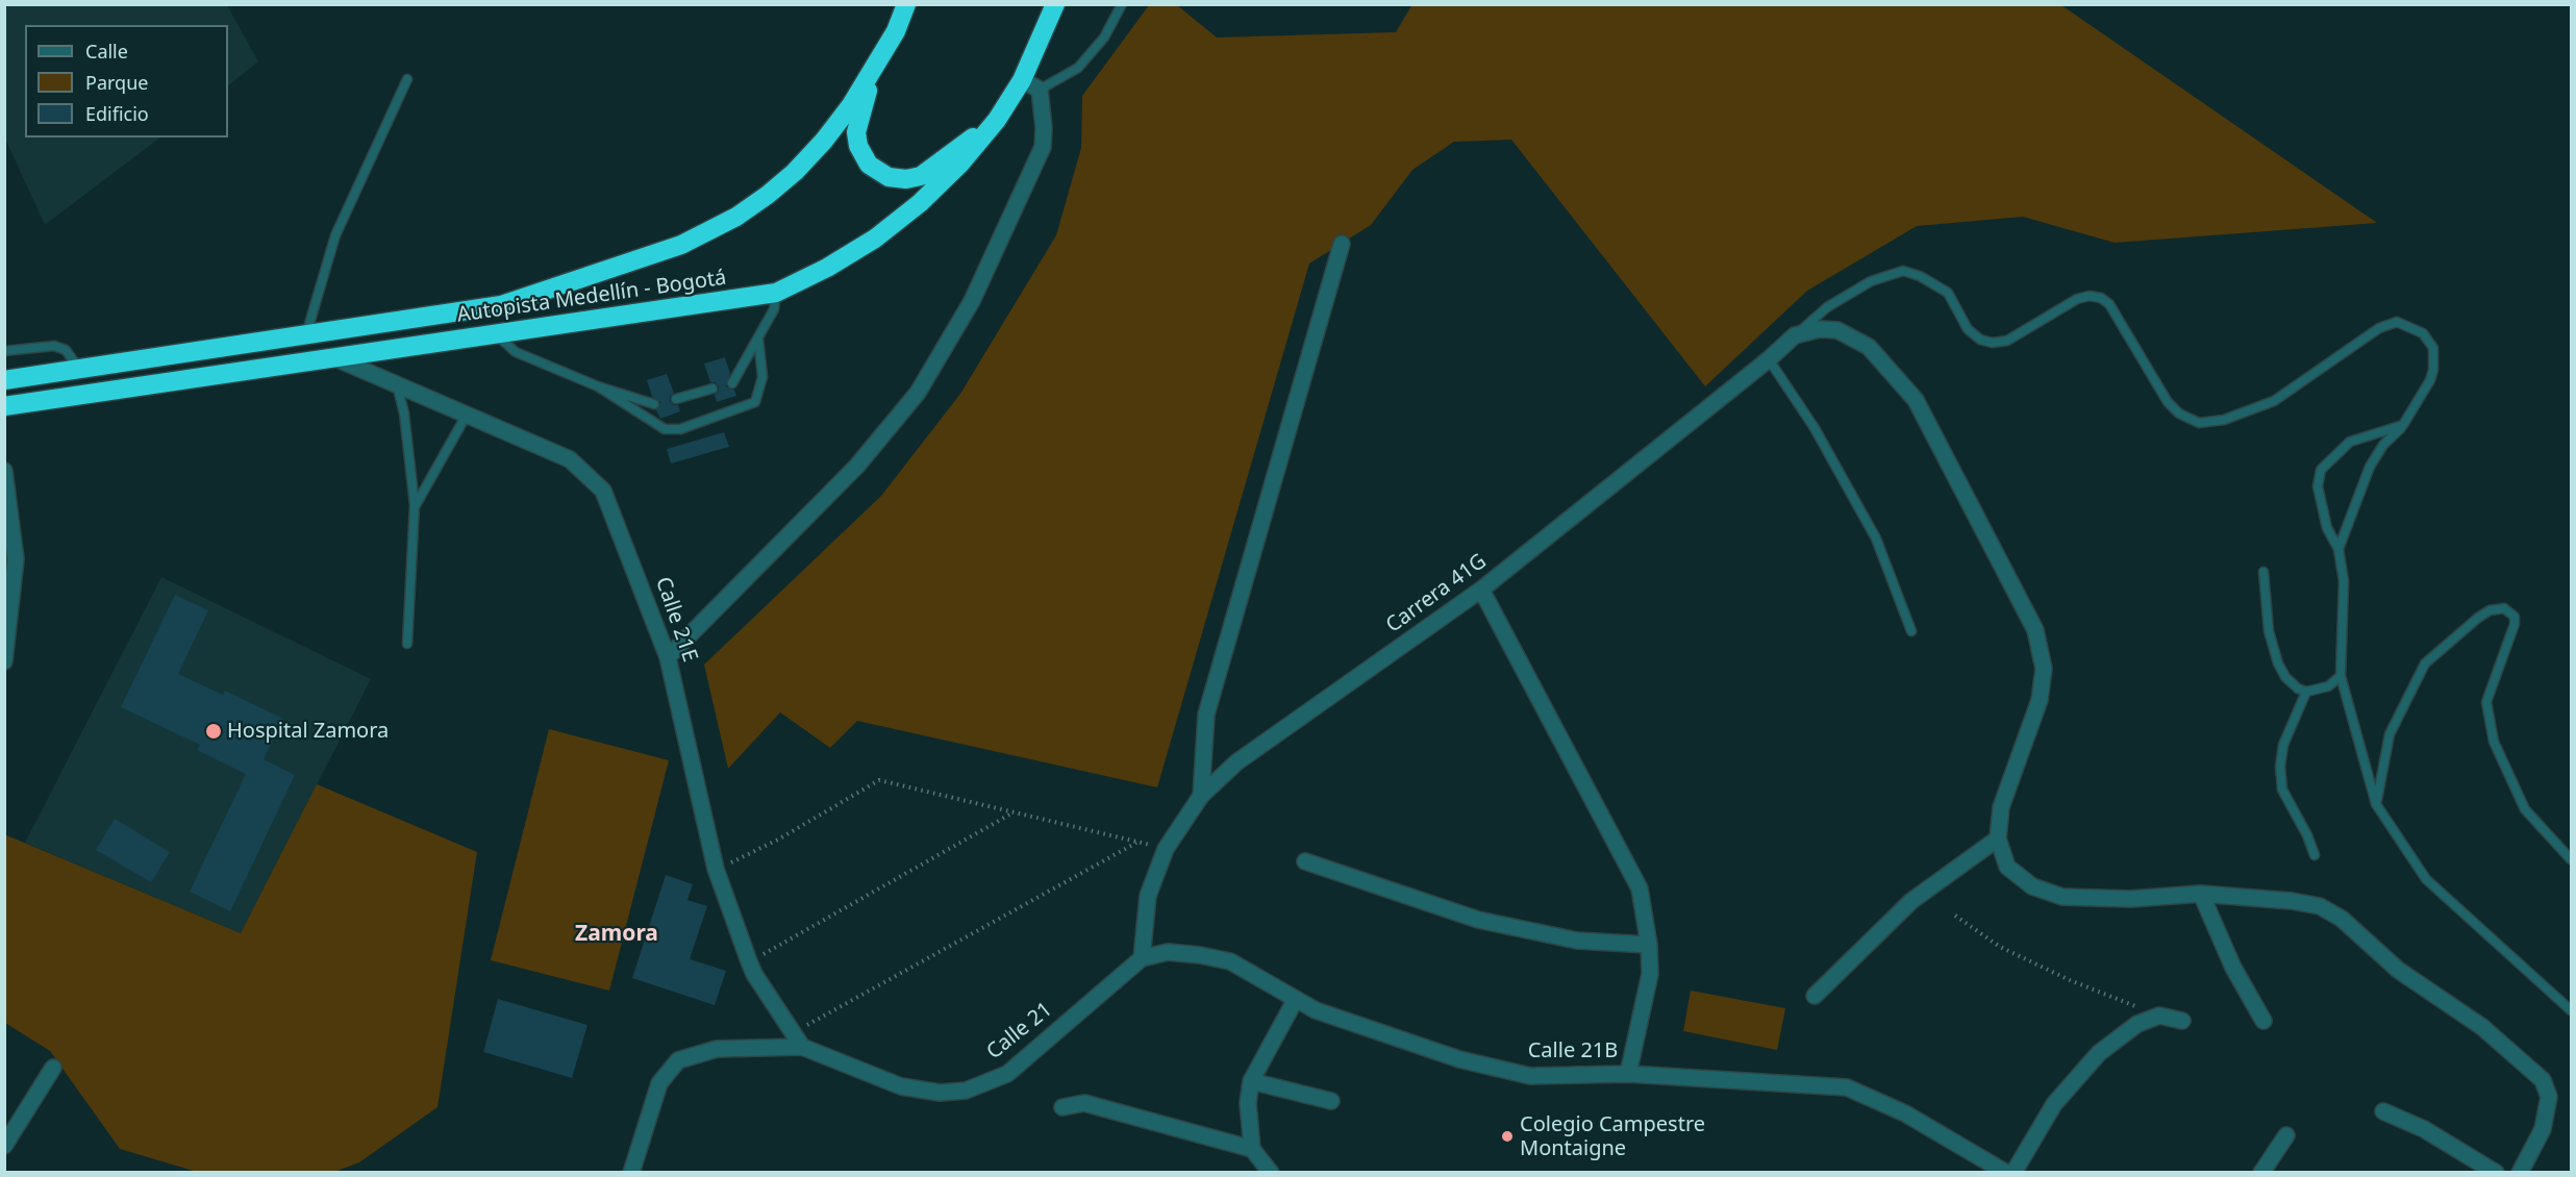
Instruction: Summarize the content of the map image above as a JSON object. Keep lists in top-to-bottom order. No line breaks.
{"streets":{"highway":["Autopista Medellín - Bogotá"],"street":["Carrera 41G","Calle 21E","Calle 21","Calle 21B"]},"crossings":[["Autopista Medellín - Bogotá","Calle 21E"],["Carrera 41G","Calle 21"],["Carrera 41G","Calle 21B"],["Calle 21E","Calle 21"],["Calle 21","Calle 21B"]],"districts":["Zamora"],"places":["Hospital Zamora","Colegio Campestre Montaigne"],"legend":["Calle","Parque","Edificio"]}
